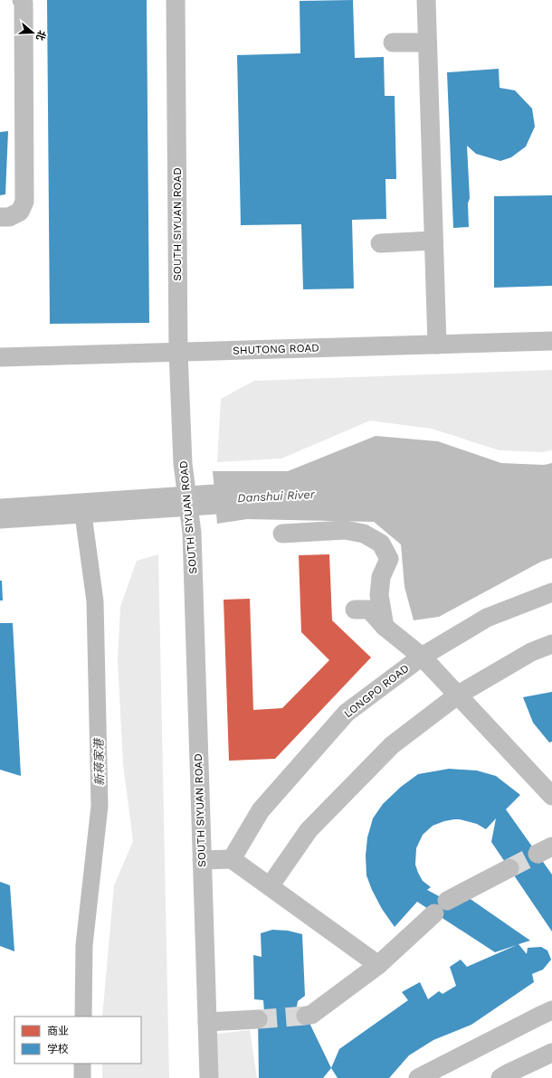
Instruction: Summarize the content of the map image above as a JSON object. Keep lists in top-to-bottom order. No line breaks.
{"streets":{"street":["SOUTH SIYUAN ROAD","SHUTONG ROAD","LONGPO ROAD"]},"crossings":[["SOUTH SIYUAN ROAD","SHUTONG ROAD"]],"water":["Danshui River","新蒋家港"],"legend":["商业","学校"],"north":"right"}
